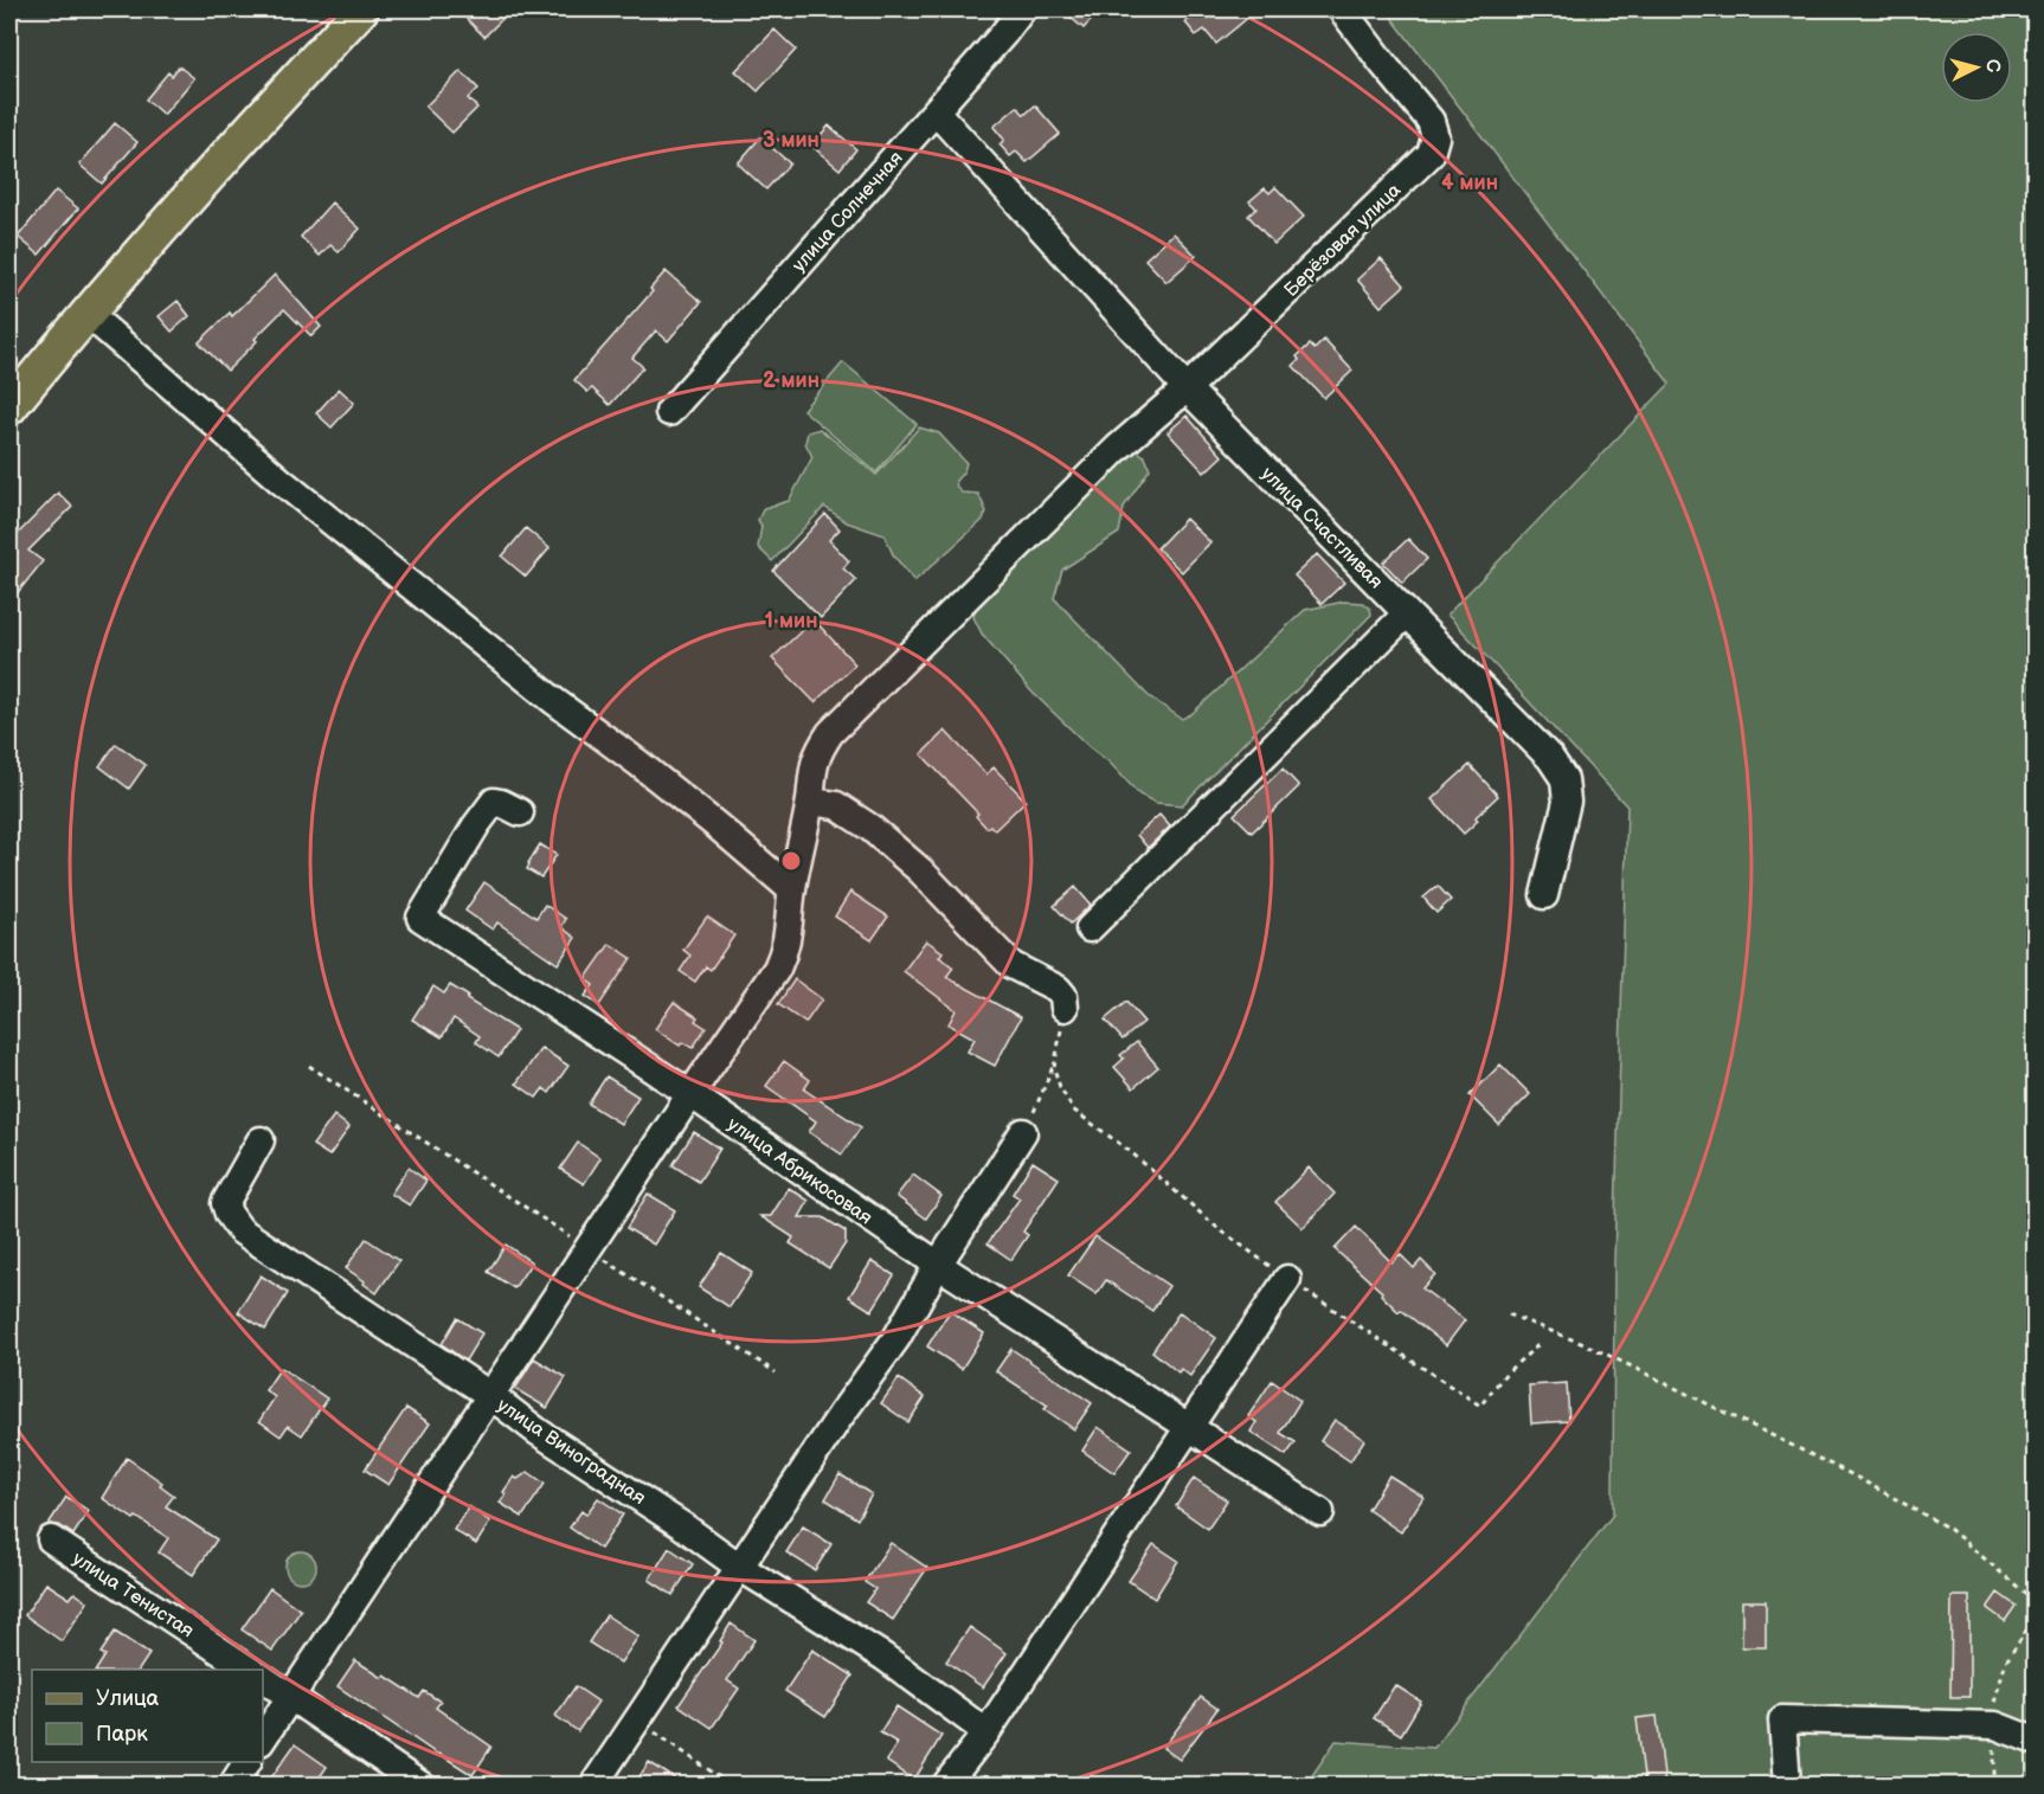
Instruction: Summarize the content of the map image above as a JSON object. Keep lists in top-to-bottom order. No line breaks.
{"streets":{"street":["улица Солнечная","Берёзовая улица","улица Счастливая","улица Абрикосовая","улица Виноградная","улица Тенистая"]},"crossings":[["улица Солнечная","улица Счастливая"],["Берёзовая улица","улица Счастливая"],["Берёзовая улица","улица Абрикосовая"],["Берёзовая улица","улица Виноградная"]],"legend":["Улица","Парк"],"north":"right","rings":["3 мин","4 мин","2 мин","1 мин"]}
